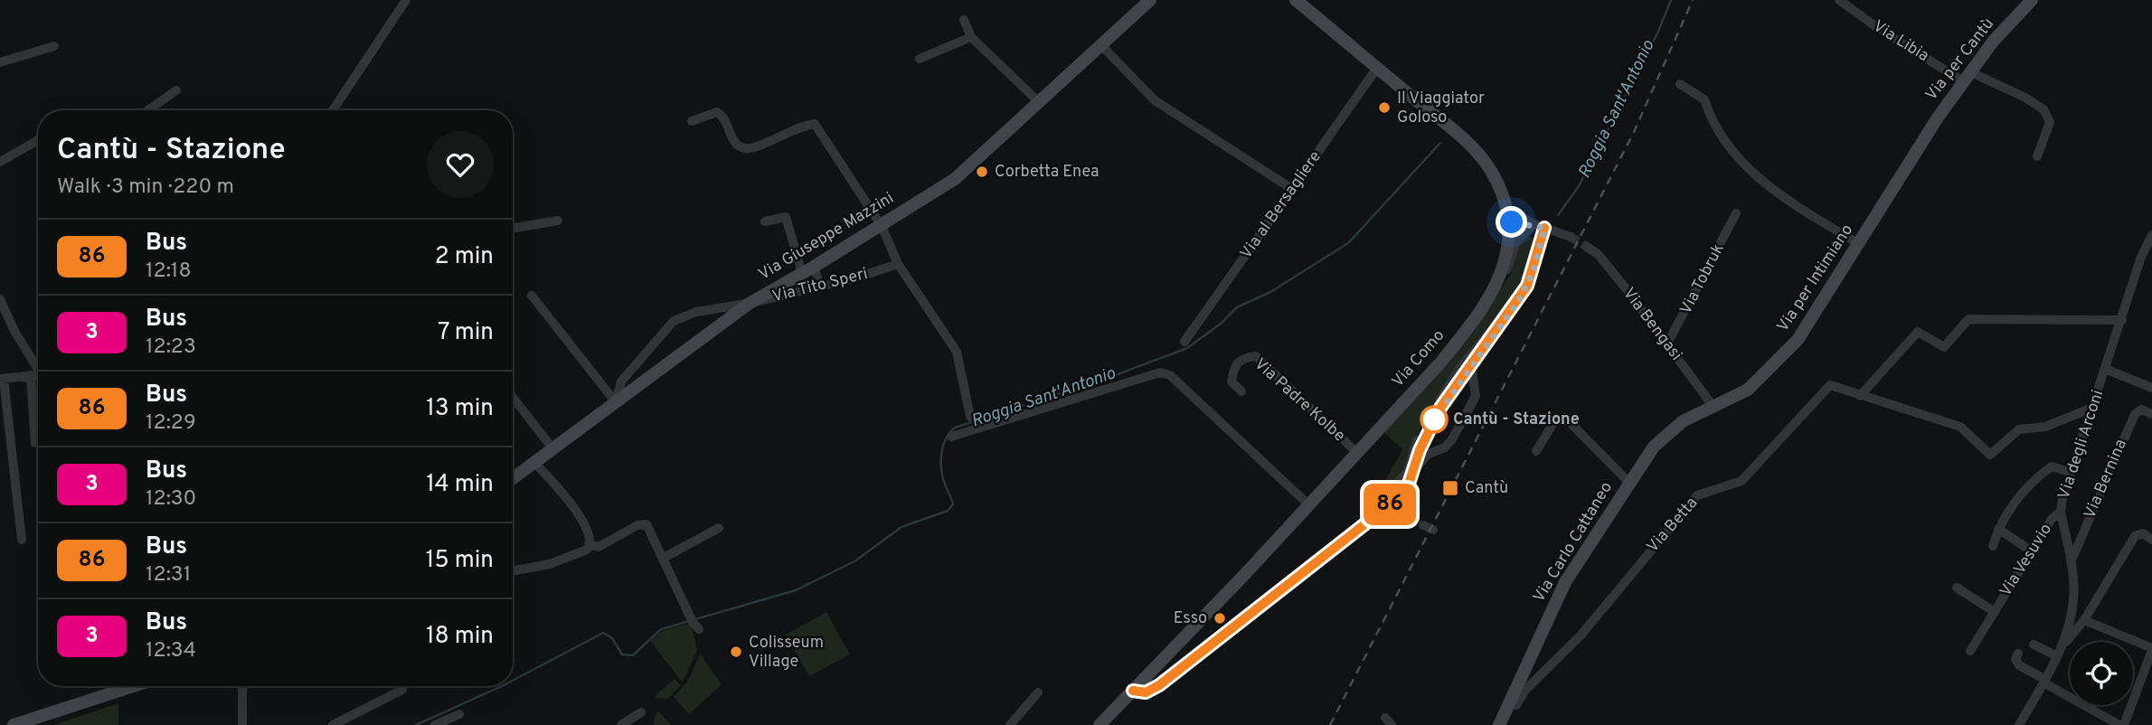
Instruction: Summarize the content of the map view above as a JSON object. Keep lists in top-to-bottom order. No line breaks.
{"streets":{"street":["Via Libia","Via per Cantù","Via al Bersagliere","Via Giuseppe Mazzini","Via per Intimiano","Via Tobruk","Via Tito Speri","Via Bengasi","Via Como","Via Padre Kolbe","Via degli Arconi","Via Bernina","Via Betta","Via Carlo Cattaneo","Via Vesuvio"]},"crossings":[["Via Libia","Via per Cantù"],["Via per Cantù","Via per Intimiano"],["Via al Bersagliere","Via Como"],["Via Giuseppe Mazzini","Via Tito Speri"],["Via per Intimiano","Via Bengasi"],["Via per Intimiano","Via Carlo Cattaneo"],["Via Tobruk","Via Bengasi"],["Via Bengasi","Via Carlo Cattaneo"],["Via Como","Via Padre Kolbe"],["Via degli Arconi","Via Bernina"],["Via degli Arconi","Via Betta"],["Via degli Arconi","Via Vesuvio"],["Via Betta","Via Carlo Cattaneo"]],"water":["Roggia Sant'Antonio"],"places":{"other":["Il Viaggiator Goloso","Corbetta Enea","Cantù - Stazione","Esso","Colisseum Village"],"transit":["Cantù"]},"lines":["bus line 86"],"page":{"on_map":"86","heading":["Cantù - Stazione","Walk · 3 min · 220 m"],"list":[{"mark":"86","name":"Bus","note":"12:18","value":"2 min"},{"mark":"3","name":"Bus","note":"12:23","value":"7 min"},{"mark":"86","name":"Bus","note":"12:29","value":"13 min"},{"mark":"3","name":"Bus","note":"12:30","value":"14 min"},{"mark":"86","name":"Bus","note":"12:31","value":"15 min"},{"mark":"3","name":"Bus","note":"12:34","value":"18 min"}]}}
